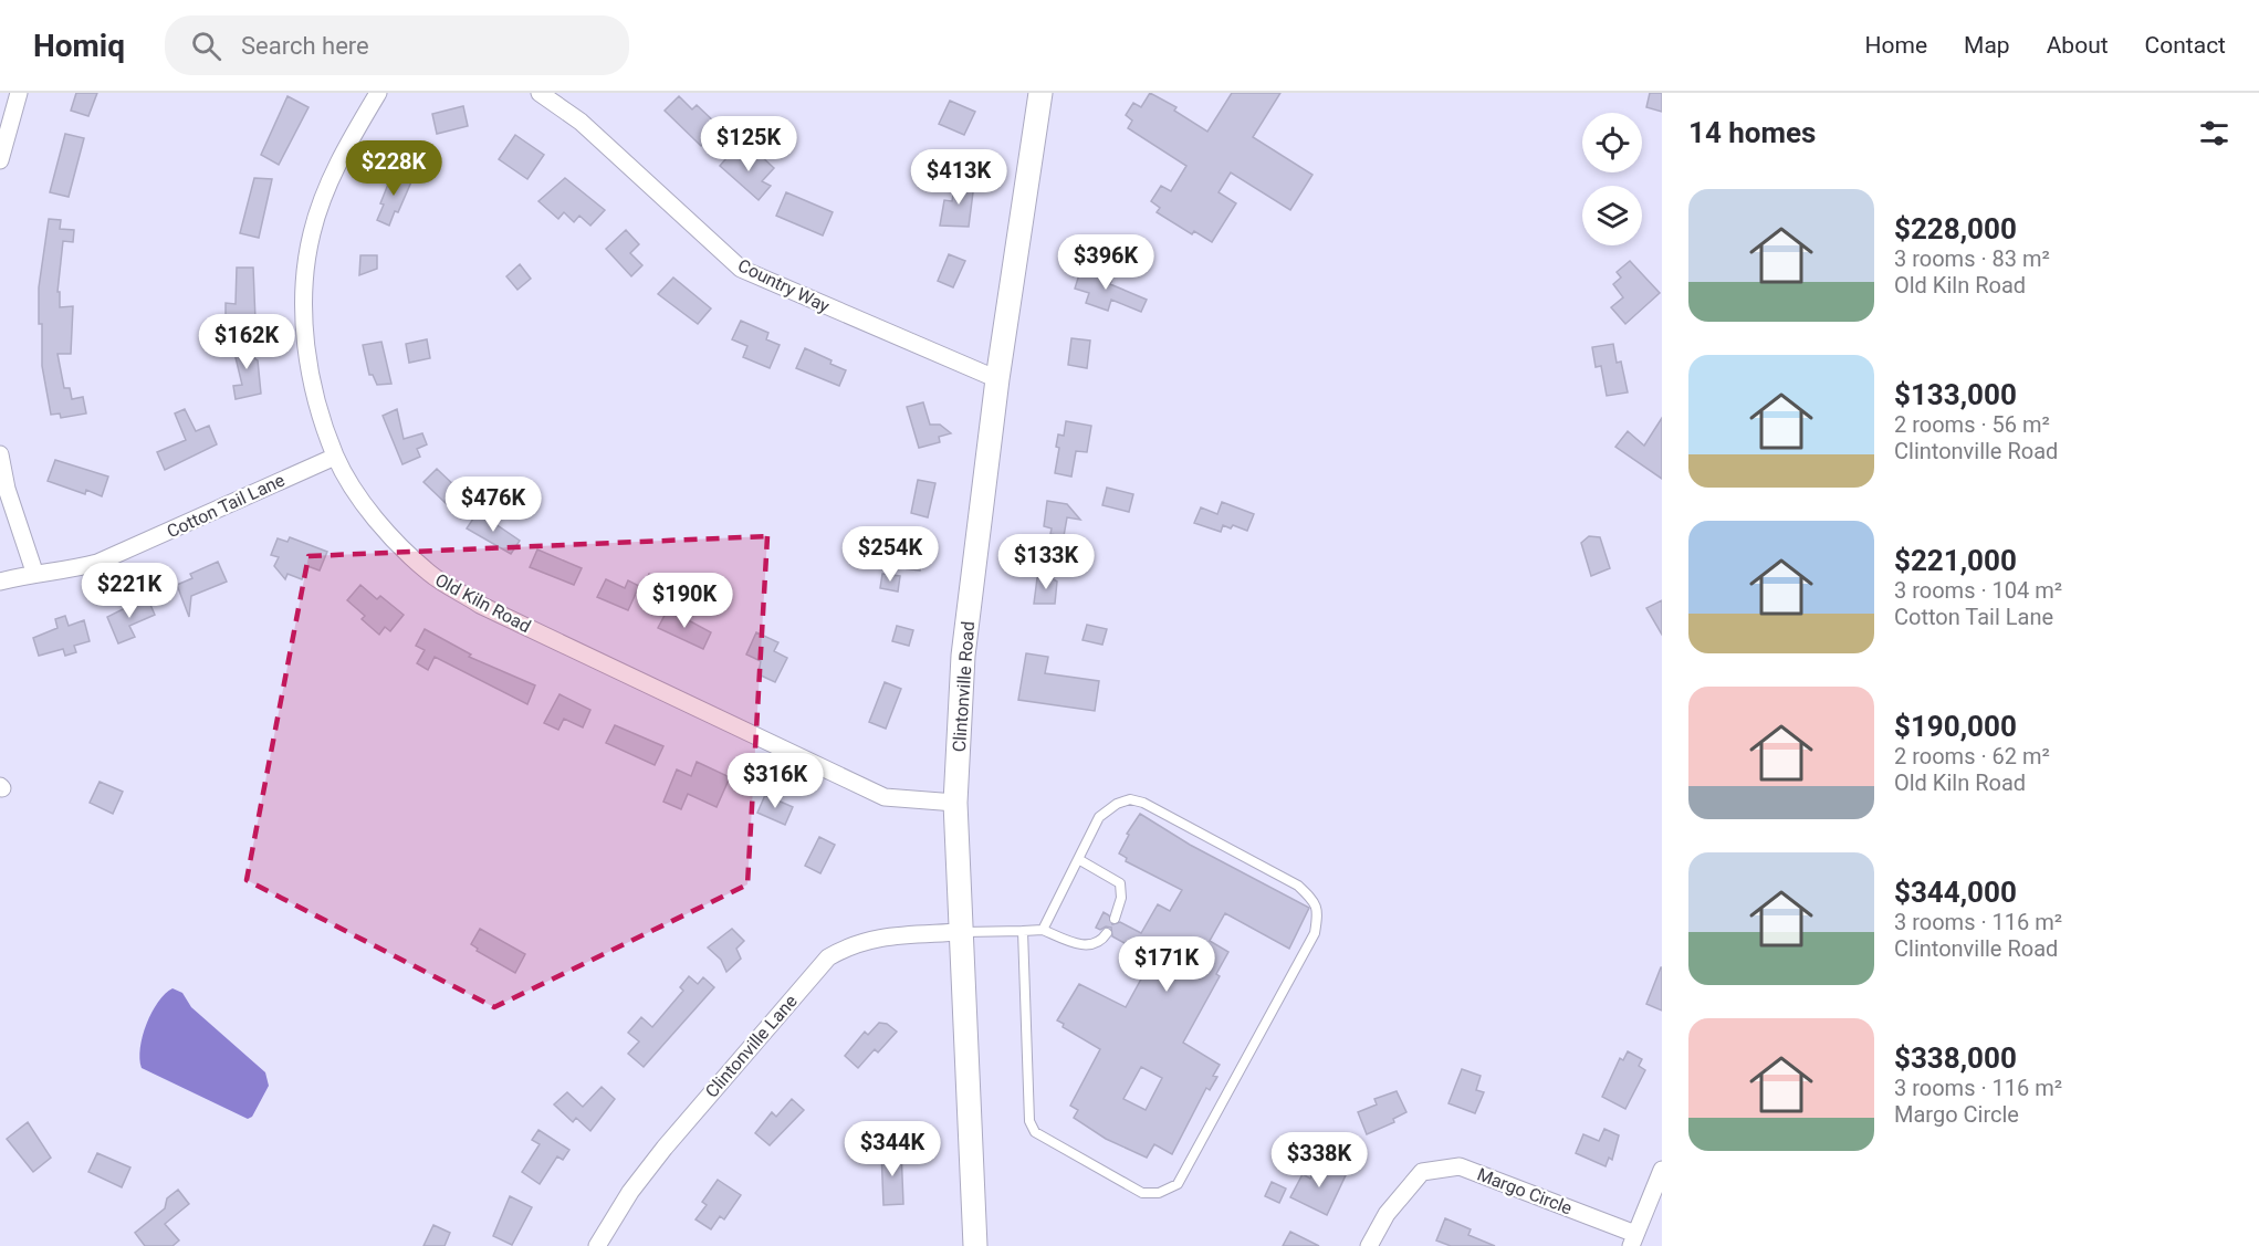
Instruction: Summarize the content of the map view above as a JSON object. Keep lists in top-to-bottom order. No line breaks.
{"streets":{"main road":["Clintonville Road"],"street":["Country Way","Cotton Tail Lane","Old Kiln Road","Clintonville Lane","Margo Circle"]},"crossings":[["Country Way","Clintonville Road"],["Cotton Tail Lane","Old Kiln Road"],["Old Kiln Road","Clintonville Road"],["Clintonville Road","Clintonville Lane"]],"page":{"header":"Homiq","search":"Search here","nav":["Home","Map","About","Contact"],"heading":"14 homes","price":["$125K","$228K","$413K","$396K","$162K","$476K","$254K","$133K","$221K","$190K","$316K","$171K","$344K","$338K"],"list":[{"name":"$228,000","note":"3 rooms · 83 m² · Old Kiln Road"},{"name":"$133,000","note":"2 rooms · 56 m² · Clintonville Road"},{"name":"$221,000","note":"3 rooms · 104 m² · Cotton Tail Lane"},{"name":"$190,000","note":"2 rooms · 62 m² · Old Kiln Road"},{"name":"$344,000","note":"3 rooms · 116 m² · Clintonville Road"},{"name":"$338,000","note":"3 rooms · 116 m² · Margo Circle"}]}}
